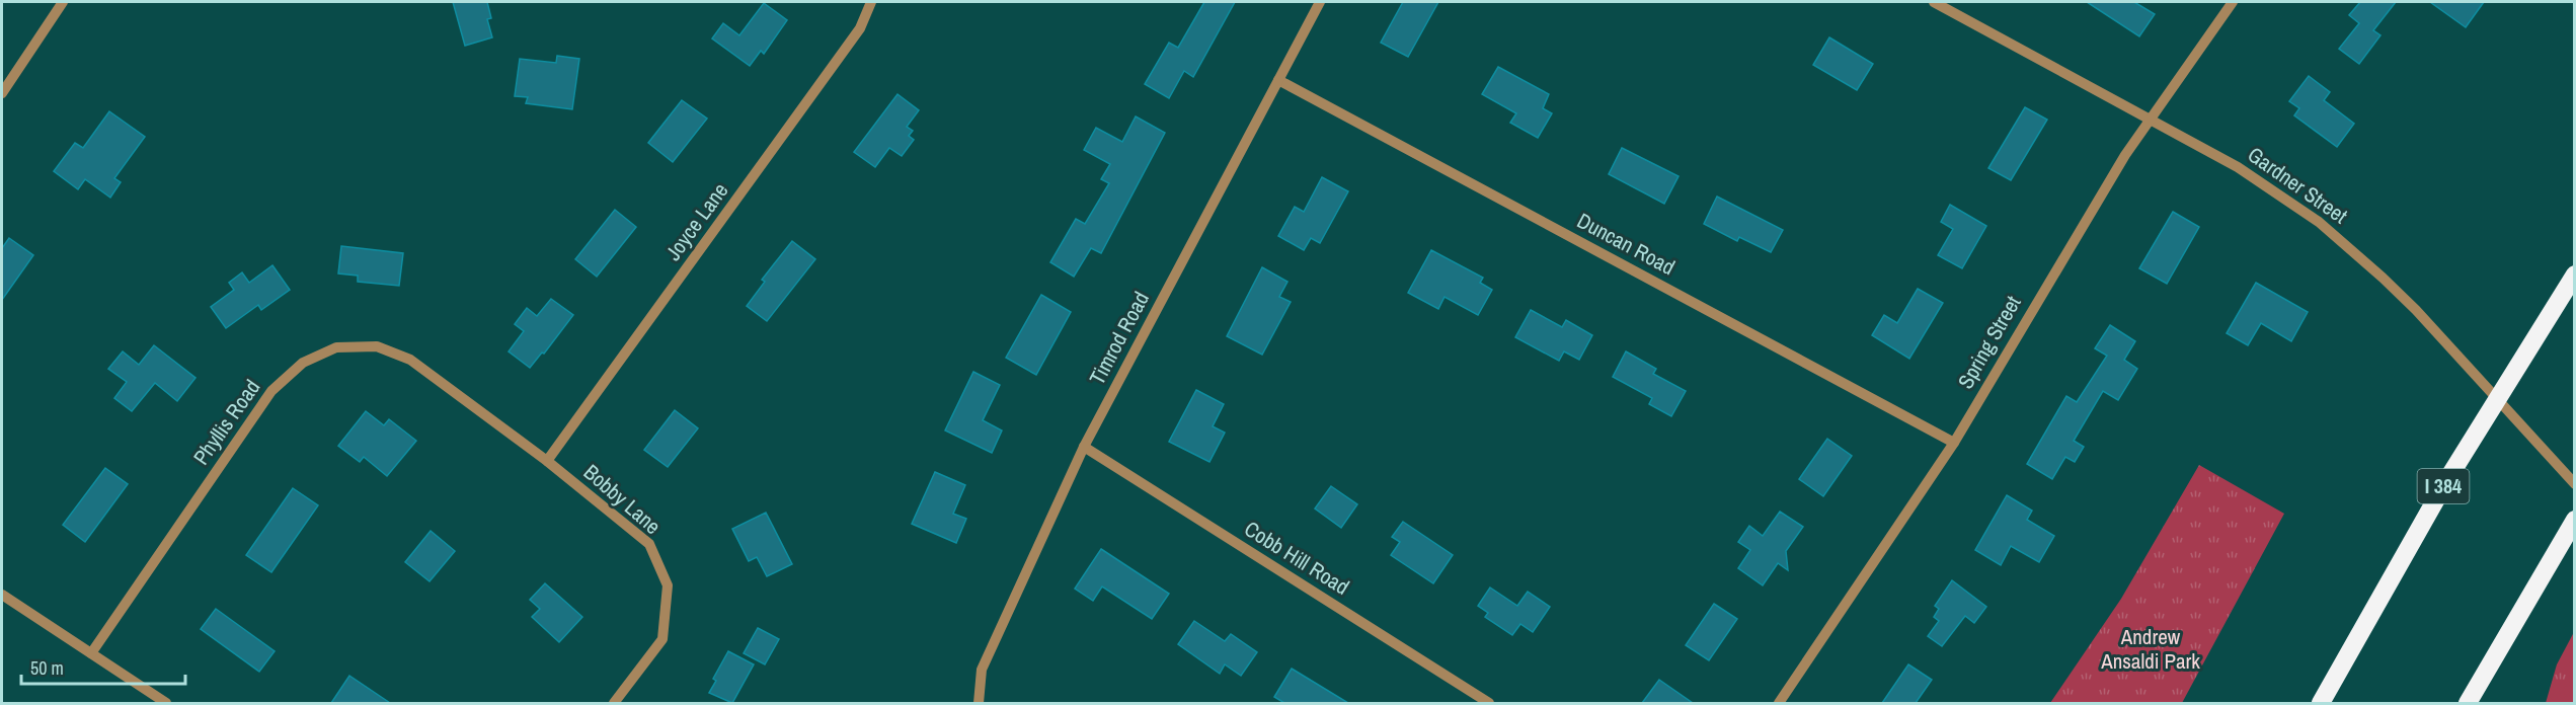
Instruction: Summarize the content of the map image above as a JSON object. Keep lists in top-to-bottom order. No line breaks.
{"streets":{"highway":["I 384"],"street":["Gardner Street","Joyce Lane","Duncan Road","Timrod Road","Spring Street","Phyllis Road","Bobby Lane","Cobb Hill Road"]},"crossings":[["Gardner Street","Spring Street"],["Joyce Lane","Phyllis Road"],["Joyce Lane","Bobby Lane"],["Duncan Road","Timrod Road"],["Duncan Road","Spring Street"],["Timrod Road","Cobb Hill Road"],["Phyllis Road","Bobby Lane"]],"parks":["Andrew Ansaldi Park"],"scale_bar":"50 m"}
